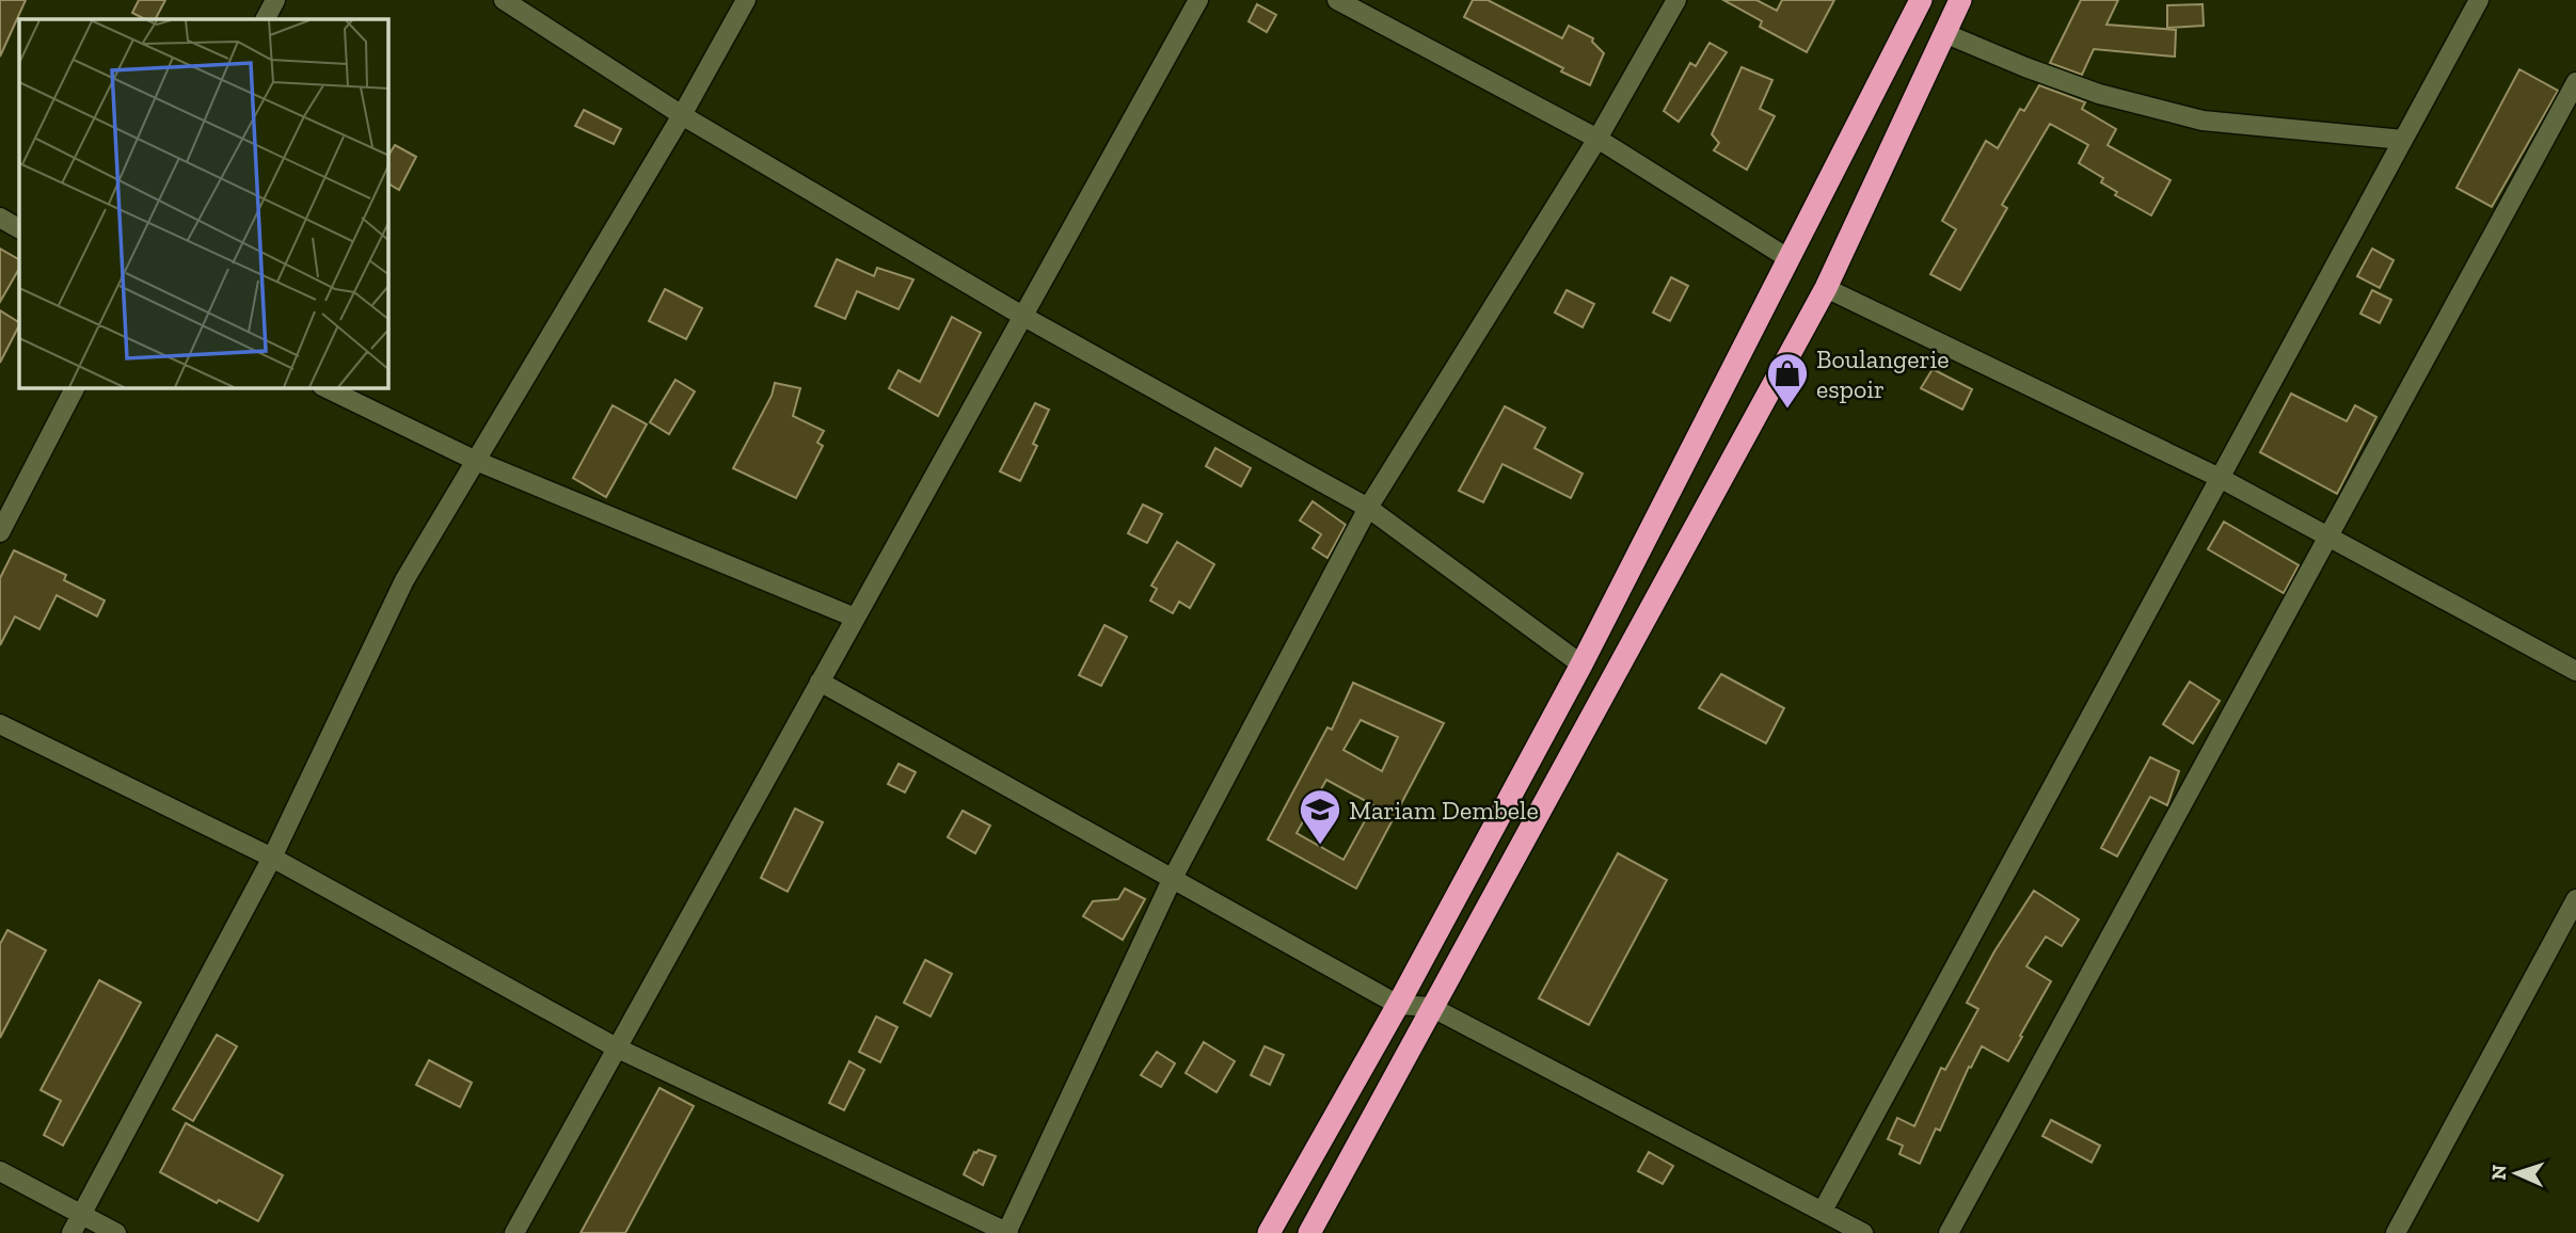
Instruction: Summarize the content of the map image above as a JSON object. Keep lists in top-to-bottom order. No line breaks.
{"places":{"shop":["Boulangerie espoir"],"school or university":["Mariam Dembele"]},"north":"left"}
